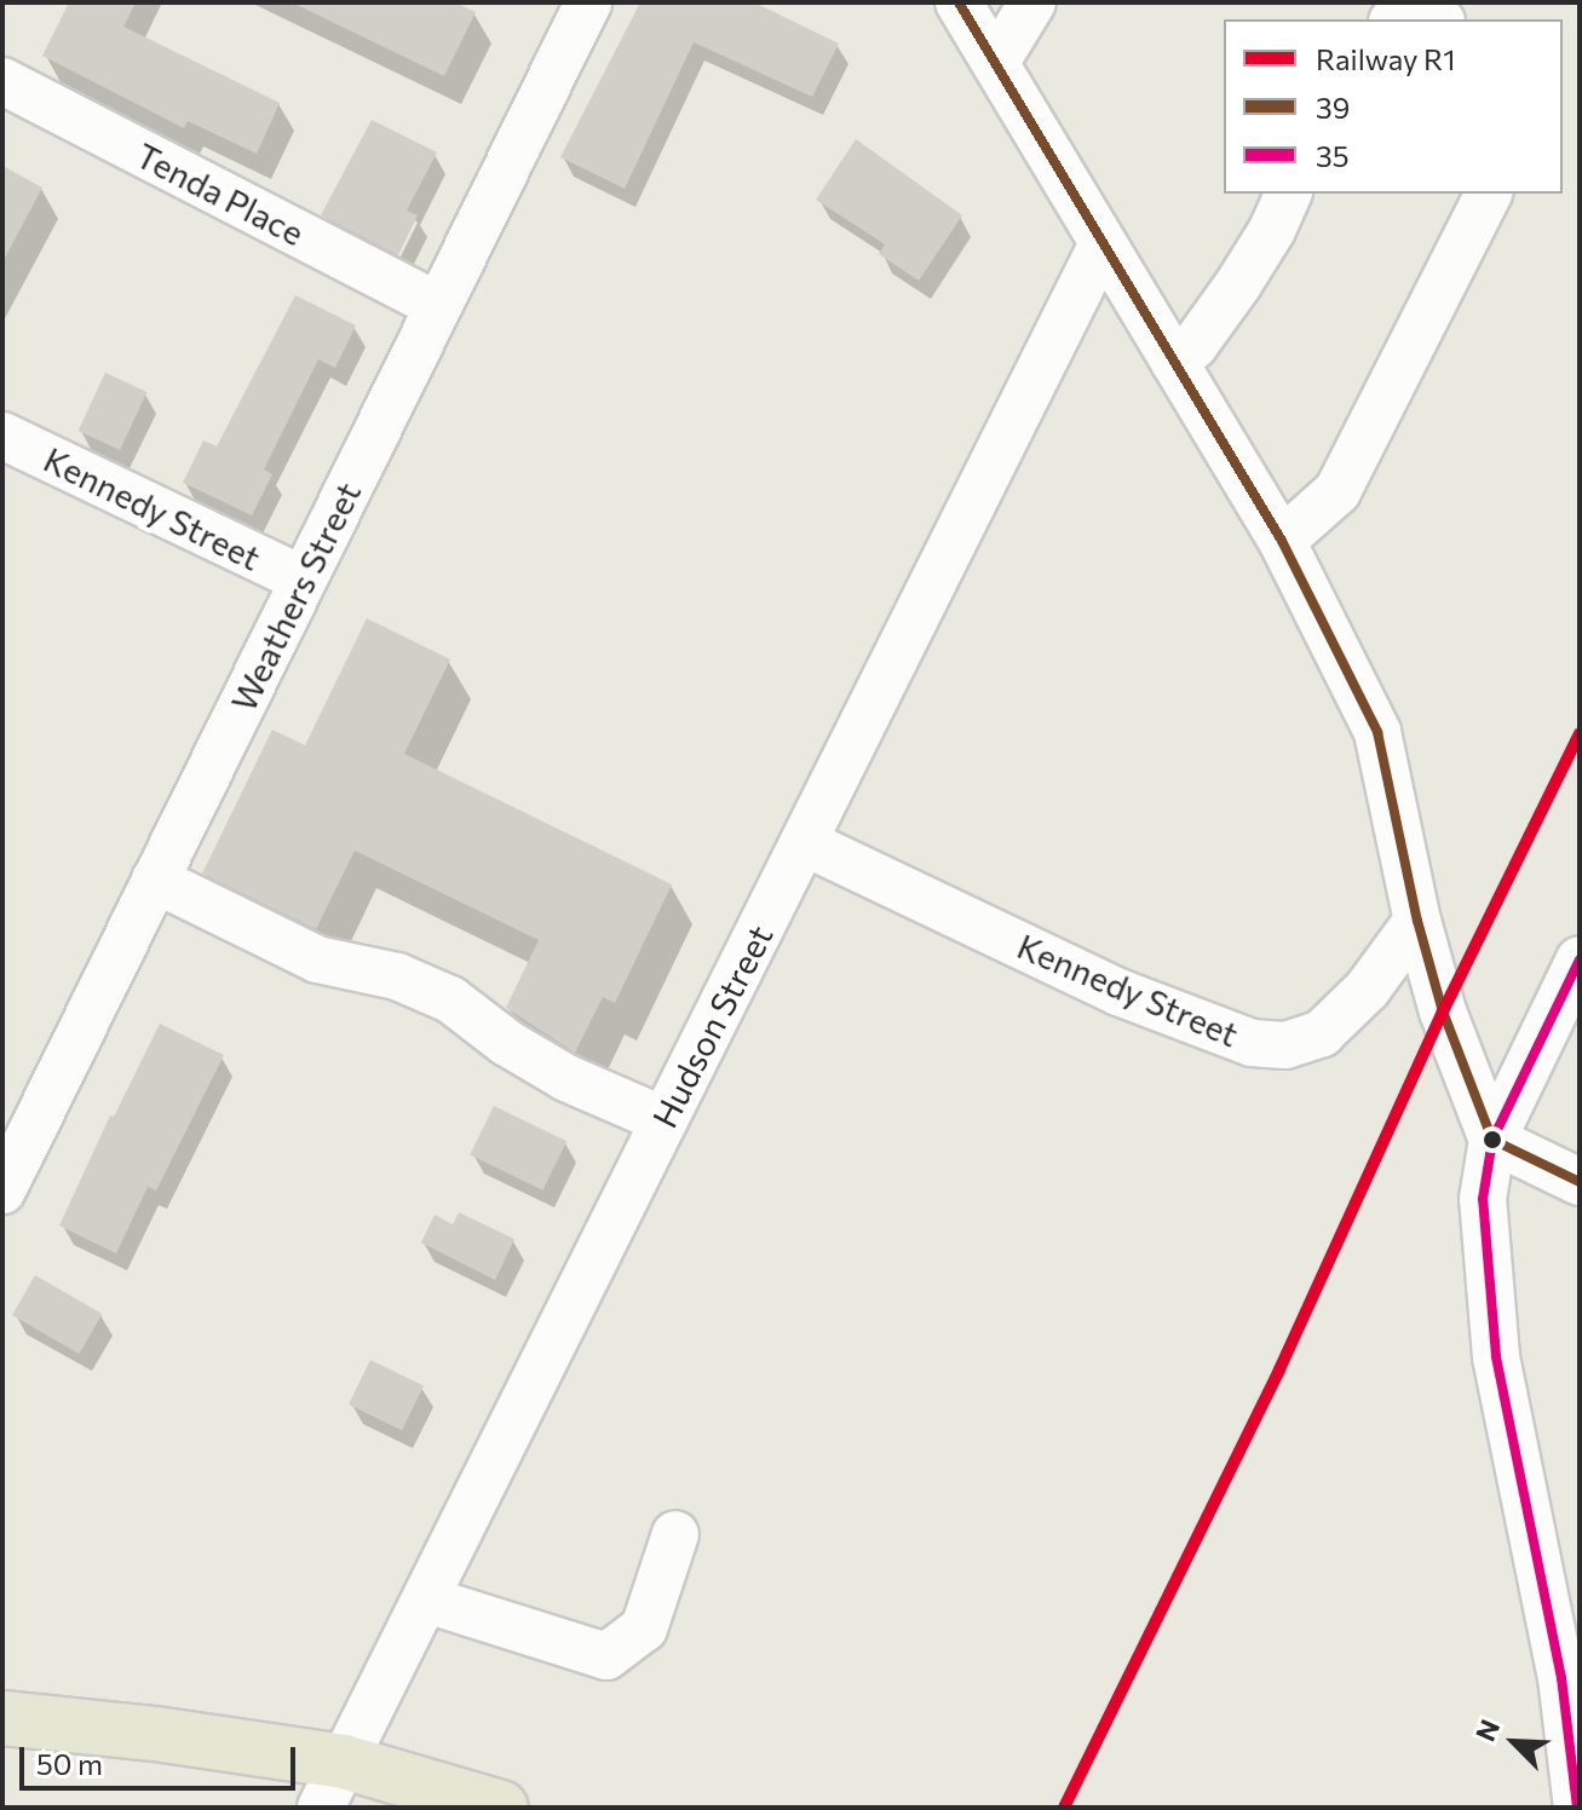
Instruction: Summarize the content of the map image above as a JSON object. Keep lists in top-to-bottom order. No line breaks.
{"streets":{"street":["Tenda Place","Kennedy Street","Weathers Street","Hudson Street"]},"crossings":[["Tenda Place","Weathers Street"],["Kennedy Street","Weathers Street"],["Kennedy Street","Hudson Street"]],"lines":["transit line 39","rail line R1","transit line 35"],"legend":["Railway R1","39","35"],"scale_bar":"50 m","north":"top left"}
